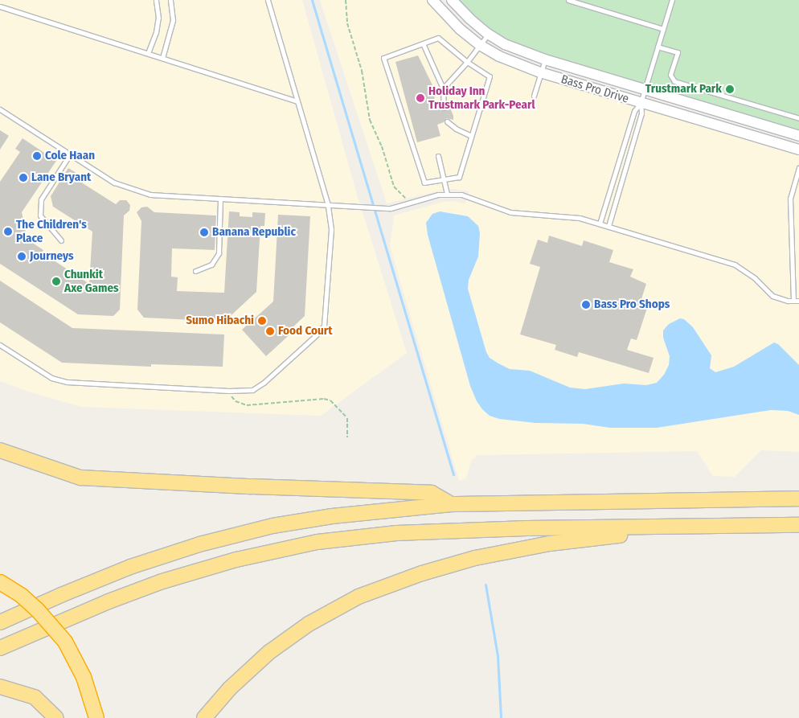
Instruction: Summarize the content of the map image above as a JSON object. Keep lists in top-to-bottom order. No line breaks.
{"streets":{"street":["Bass Pro Drive"]},"places":["Trustmark Park","Holiday Inn Trustmark Park-Pearl","Cole Haan","Lane Bryant","The Children's Place","Banana Republic","Journeys","Chunkit Axe Games","Bass Pro Shops","Sumo Hibachi","Food Court"]}
